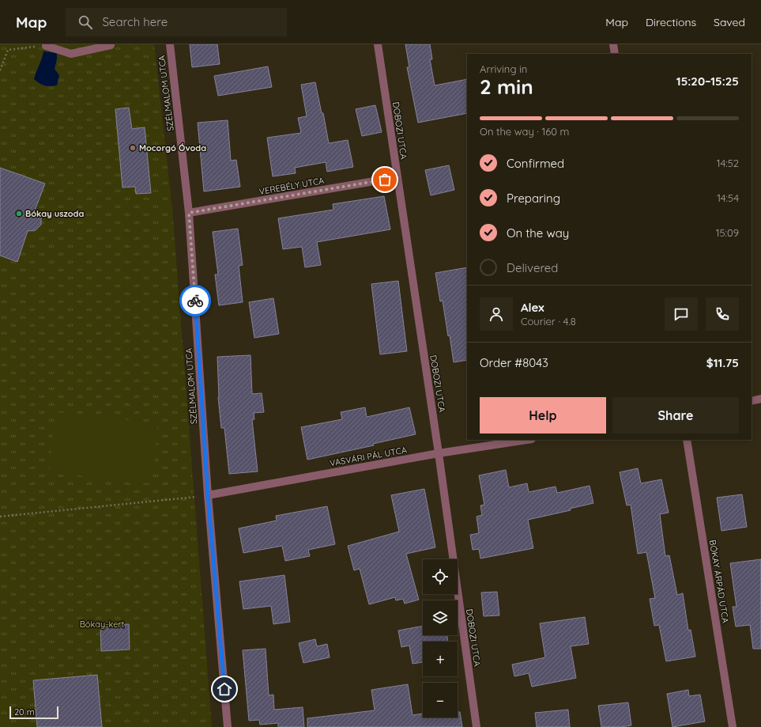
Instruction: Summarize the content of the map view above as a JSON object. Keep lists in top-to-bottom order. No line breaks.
{"streets":{"street":["SZÉLMALOM UTCA","DOBOZI UTCA","VEREBÉLY UTCA","VASVÁRI PÁL UTCA","BÓKAY ÁRPÁD UTCA"]},"crossings":[["SZÉLMALOM UTCA","VEREBÉLY UTCA"],["SZÉLMALOM UTCA","VASVÁRI PÁL UTCA"],["DOBOZI UTCA","VEREBÉLY UTCA"],["DOBOZI UTCA","VASVÁRI PÁL UTCA"]],"parks":["Bókay-kert"],"places":["Mocorgó Óvoda","Bókay uszoda"],"scale_bar":"20 m","page":{"header":"Map","search":"Search here","nav":["Map","Directions","Saved"],"heading":["2 min","Arriving in","15:20–15:25"],"panel":["Alex","Courier · 4.8","Order #8043","$11.75"],"bar":"On the way · 160 m","list":[["Confirmed","14:52"],["Preparing","14:54"],["On the way","15:09"],"Delivered"],"buttons":["Help","Share"],"map_buttons":["+","−"],"scale":"20 m"}}
